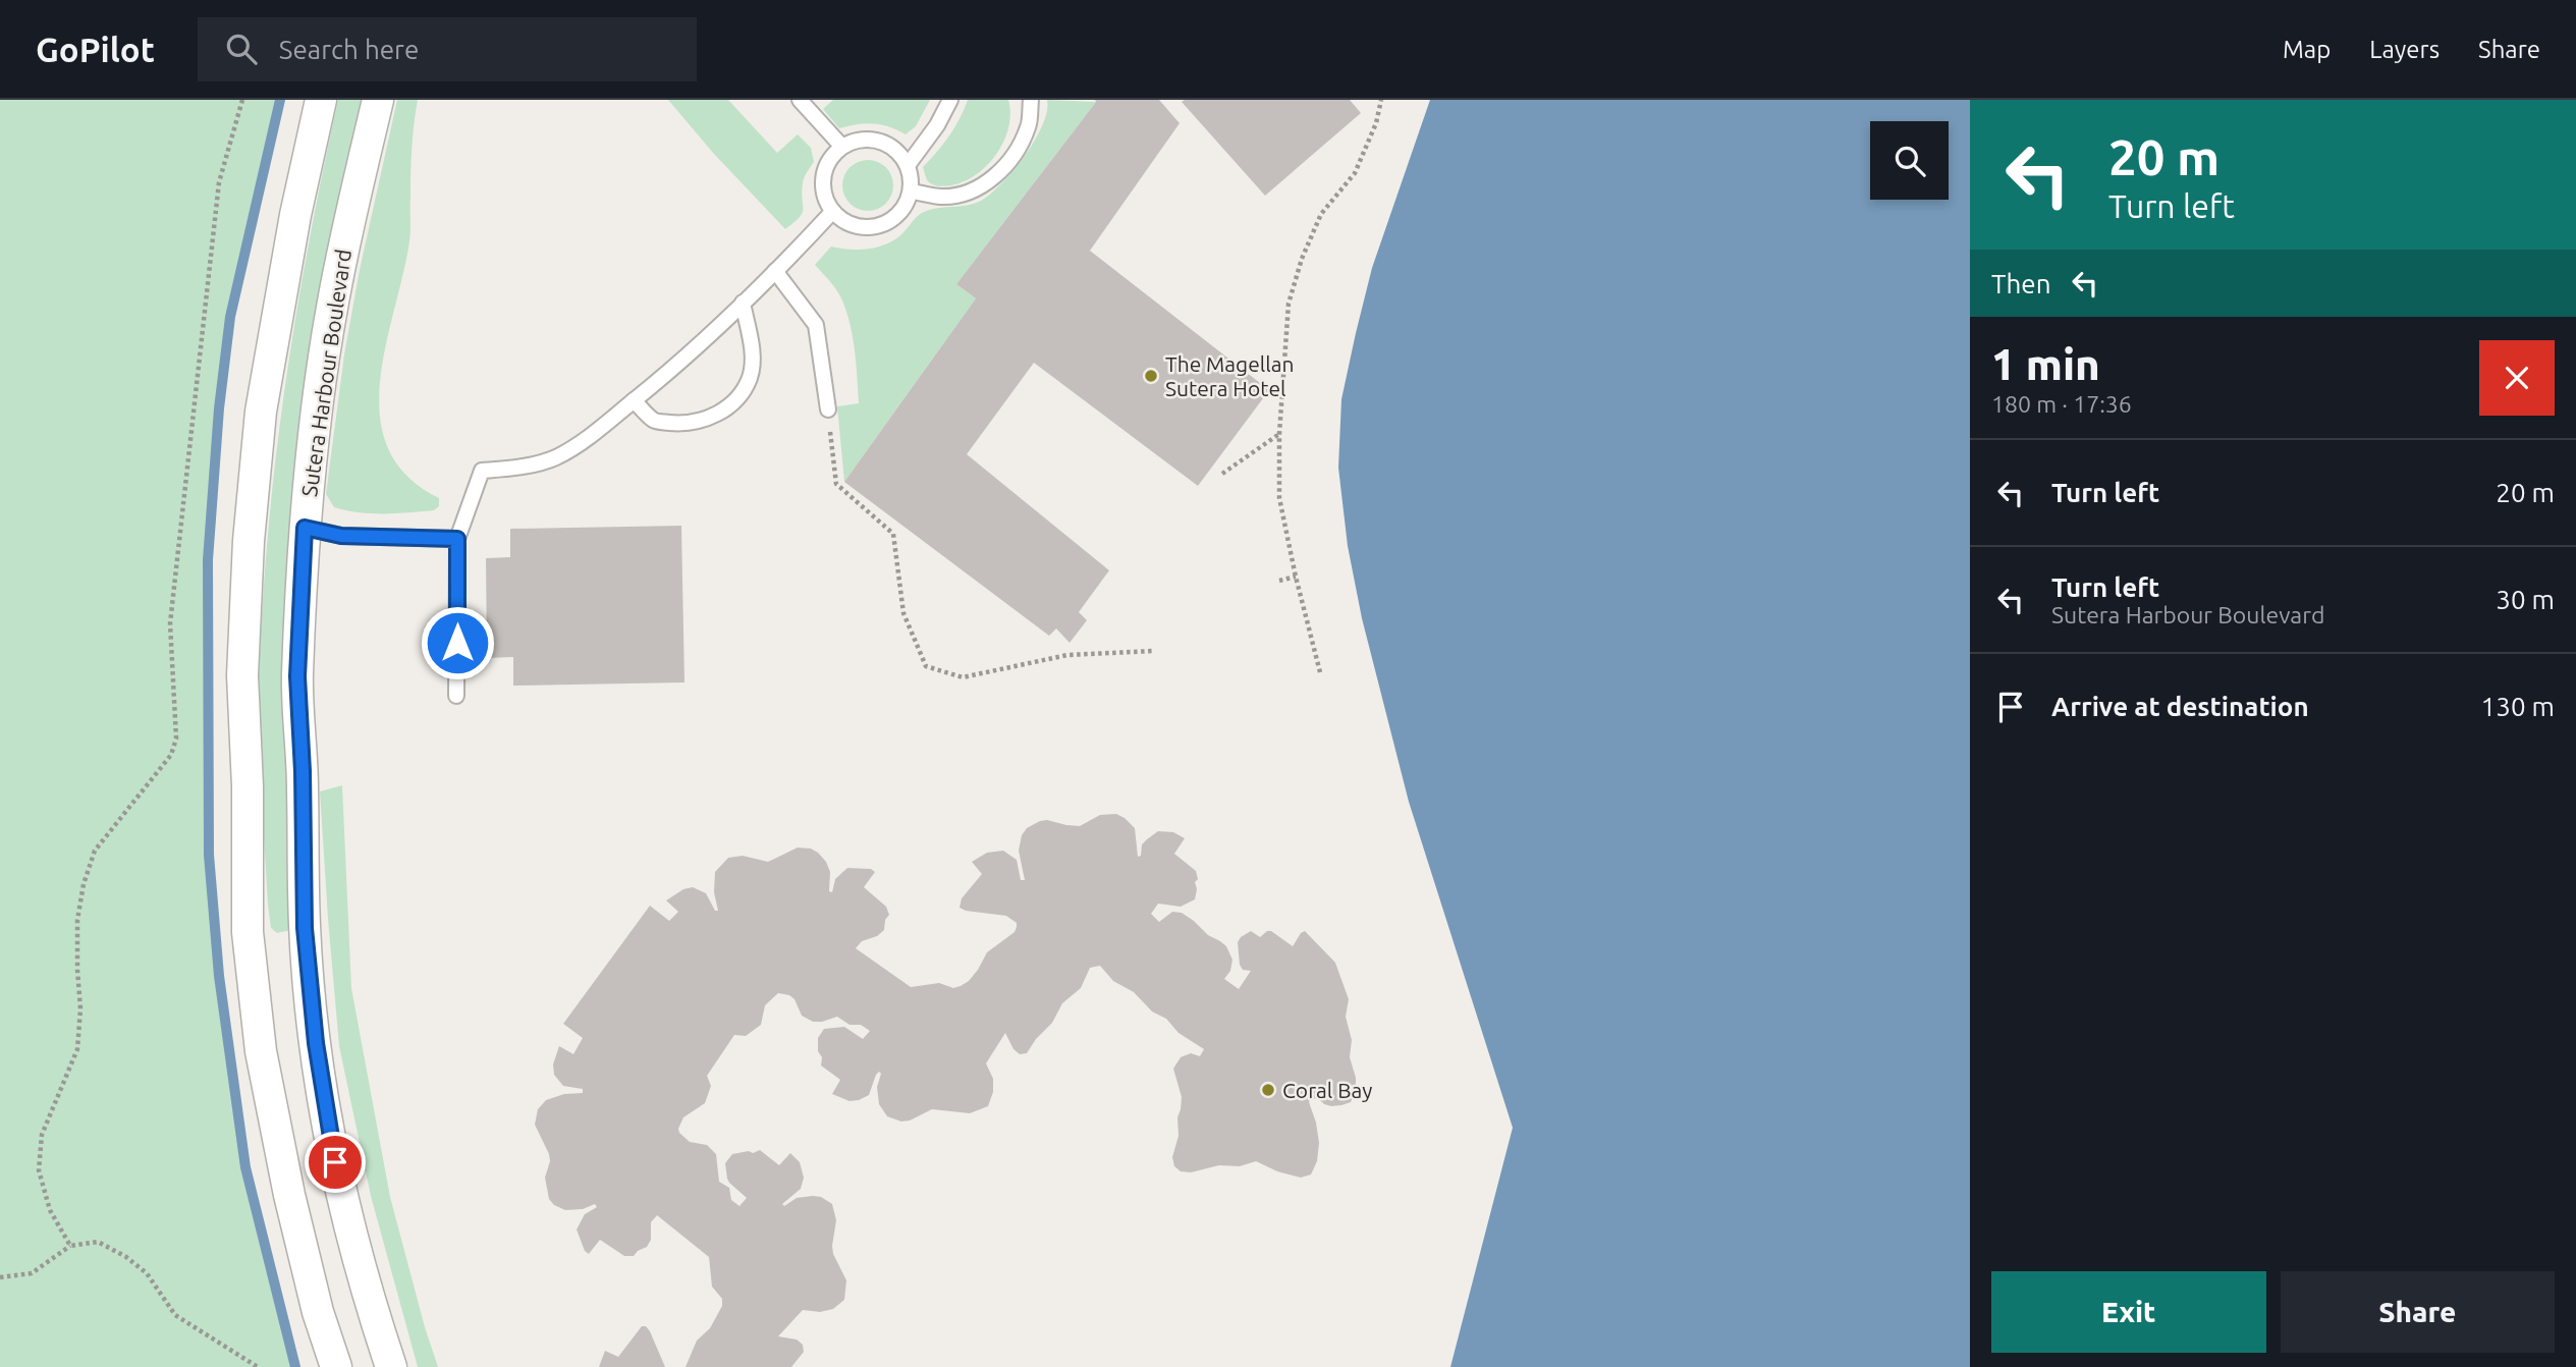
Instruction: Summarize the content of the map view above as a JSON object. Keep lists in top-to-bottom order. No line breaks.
{"streets":{"street":["Sutera Harbour Boulevard"]},"places":["The Magellan Sutera Hotel","Coral Bay"],"page":{"header":"GoPilot","search":"Search here","nav":["Map","Layers","Share"],"turn":["20 m","Turn left"],"then":"Then","heading":["1 min","180 m · 17:36"],"list":[{"name":"Turn left","value":"20 m"},{"name":"Turn left","note":"Sutera Harbour Boulevard","value":"30 m"},{"name":"Arrive at destination","value":"130 m"}],"buttons":["Exit","Share"]}}
